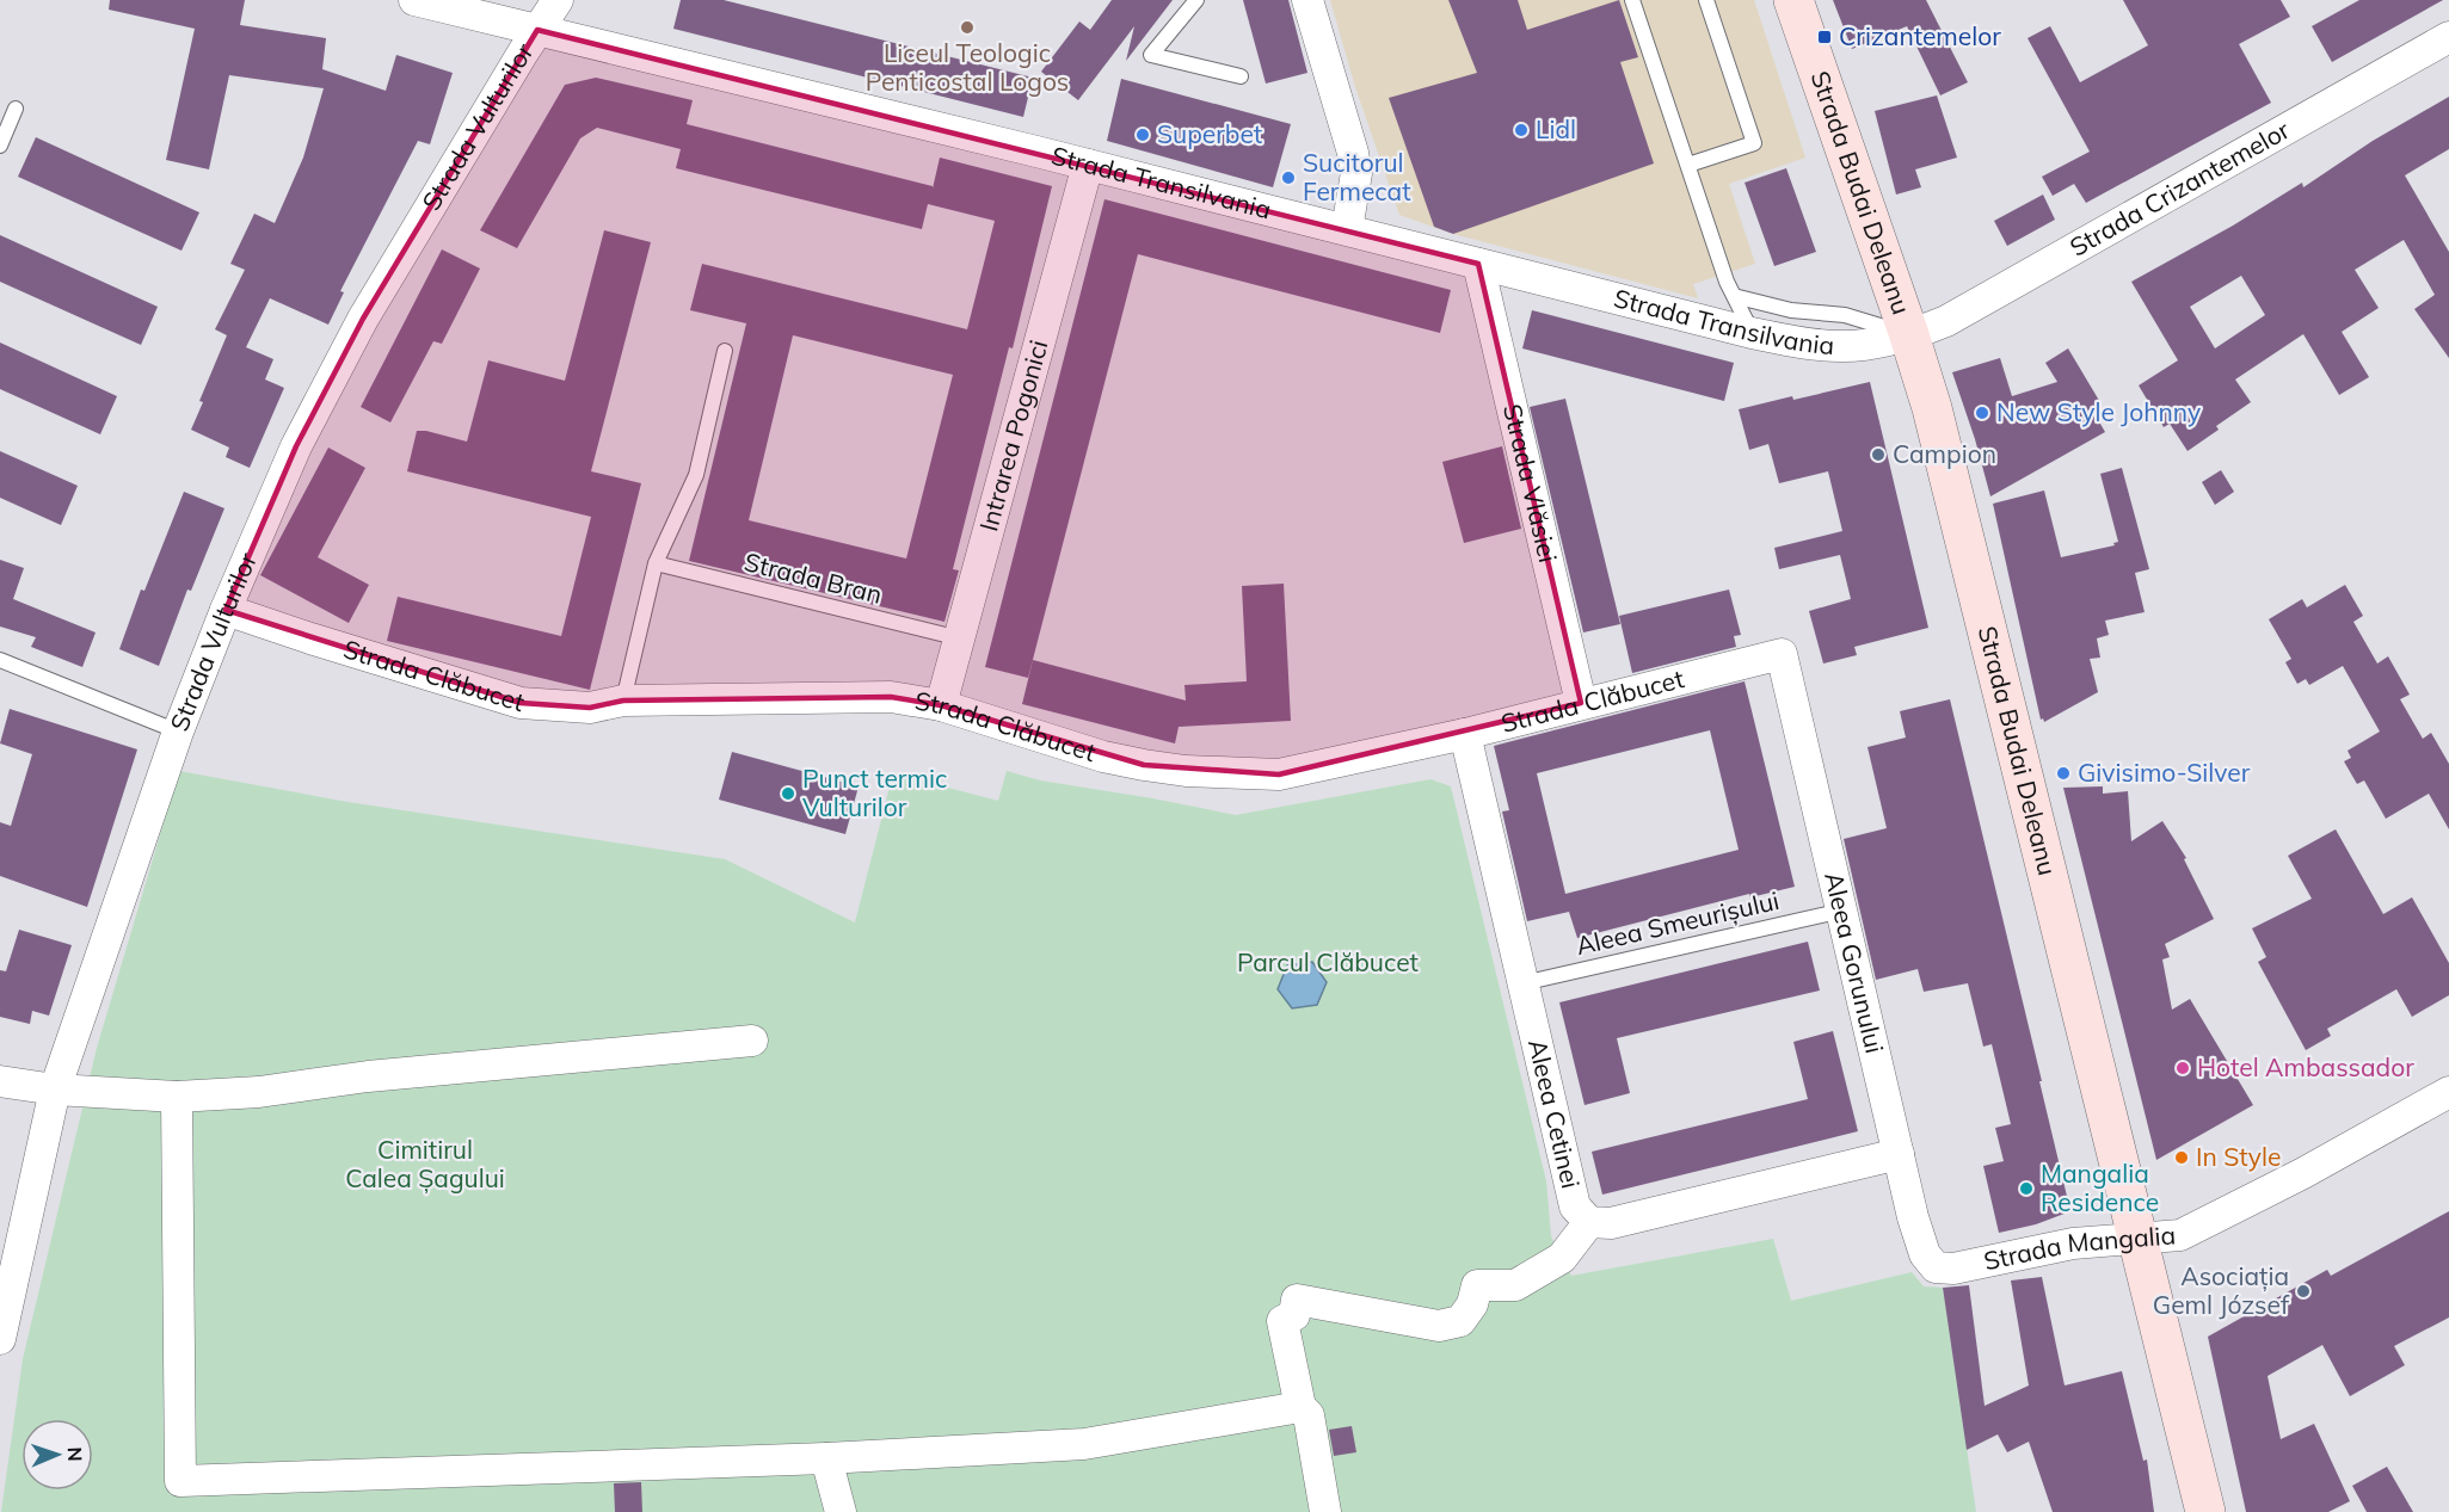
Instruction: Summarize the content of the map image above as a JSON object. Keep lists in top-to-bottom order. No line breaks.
{"streets":{"main road":["Strada Budai Deleanu"],"street":["Strada Vulturilor","Strada Transilvania","Strada Crizantemelor","Intrarea Pogonici","Strada Vlăsiei","Strada Clăbucet","Aleea Gorunului","Aleea Cetinei","Strada Mangalia"],"lane":["Strada Bran","Aleea Smeurișului"]},"crossings":[["Strada Vulturilor","Strada Transilvania"],["Strada Vulturilor","Strada Clăbucet"],["Strada Transilvania","Strada Crizantemelor"],["Strada Transilvania","Strada Budai Deleanu"],["Strada Transilvania","Intrarea Pogonici"],["Strada Transilvania","Strada Vlăsiei"],["Strada Crizantemelor","Strada Budai Deleanu"],["Strada Budai Deleanu","Strada Mangalia"],["Intrarea Pogonici","Strada Bran"],["Intrarea Pogonici","Strada Clăbucet"],["Strada Vlăsiei","Strada Clăbucet"],["Strada Clăbucet","Aleea Gorunului"],["Strada Clăbucet","Aleea Cetinei"],["Aleea Smeurișului","Aleea Gorunului"],["Aleea Smeurișului","Aleea Cetinei"],["Aleea Gorunului","Strada Mangalia"]],"parks":["Parcul Clăbucet","Cimitirul Calea Șagului"],"places":{"other":["Liceul Teologic Penticostal Logos","Lidl","Superbet","Sucitorul Fermecat","New Style Johnny","Campion","Givisimo-Silver","Punct termic Vulturilor","Hotel Ambassador","In Style","Mangalia Residence","Asociația Geml József"],"transit":["Crizantemelor"]},"north":"right"}
